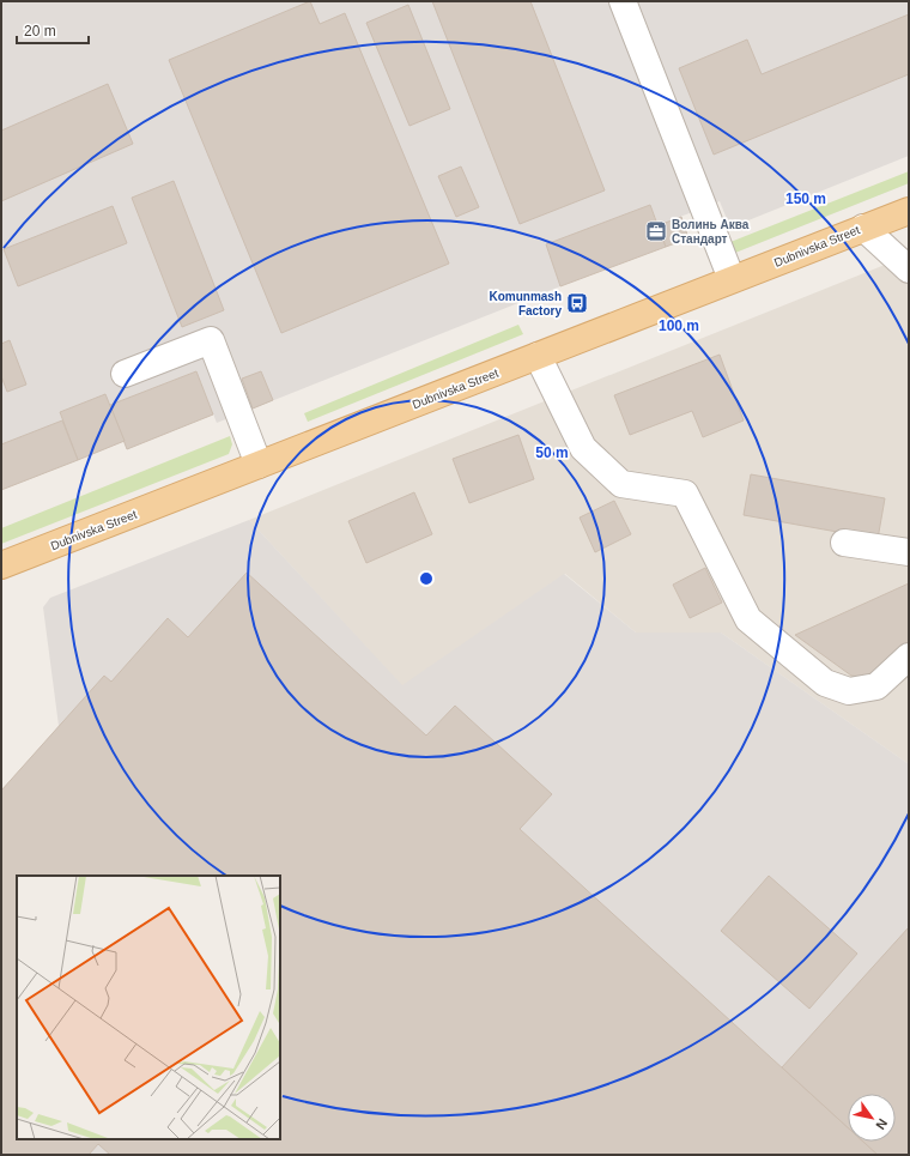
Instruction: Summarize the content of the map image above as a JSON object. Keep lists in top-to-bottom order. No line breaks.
{"streets":{"main road":["Dubnivska Street"]},"places":{"office":["Волинь Аква Стандарт"],"bus stop":["Komunmash Factory"]},"scale_bar":"20 m","north":"bottom right","rings":["150 m","100 m","50 m"]}
